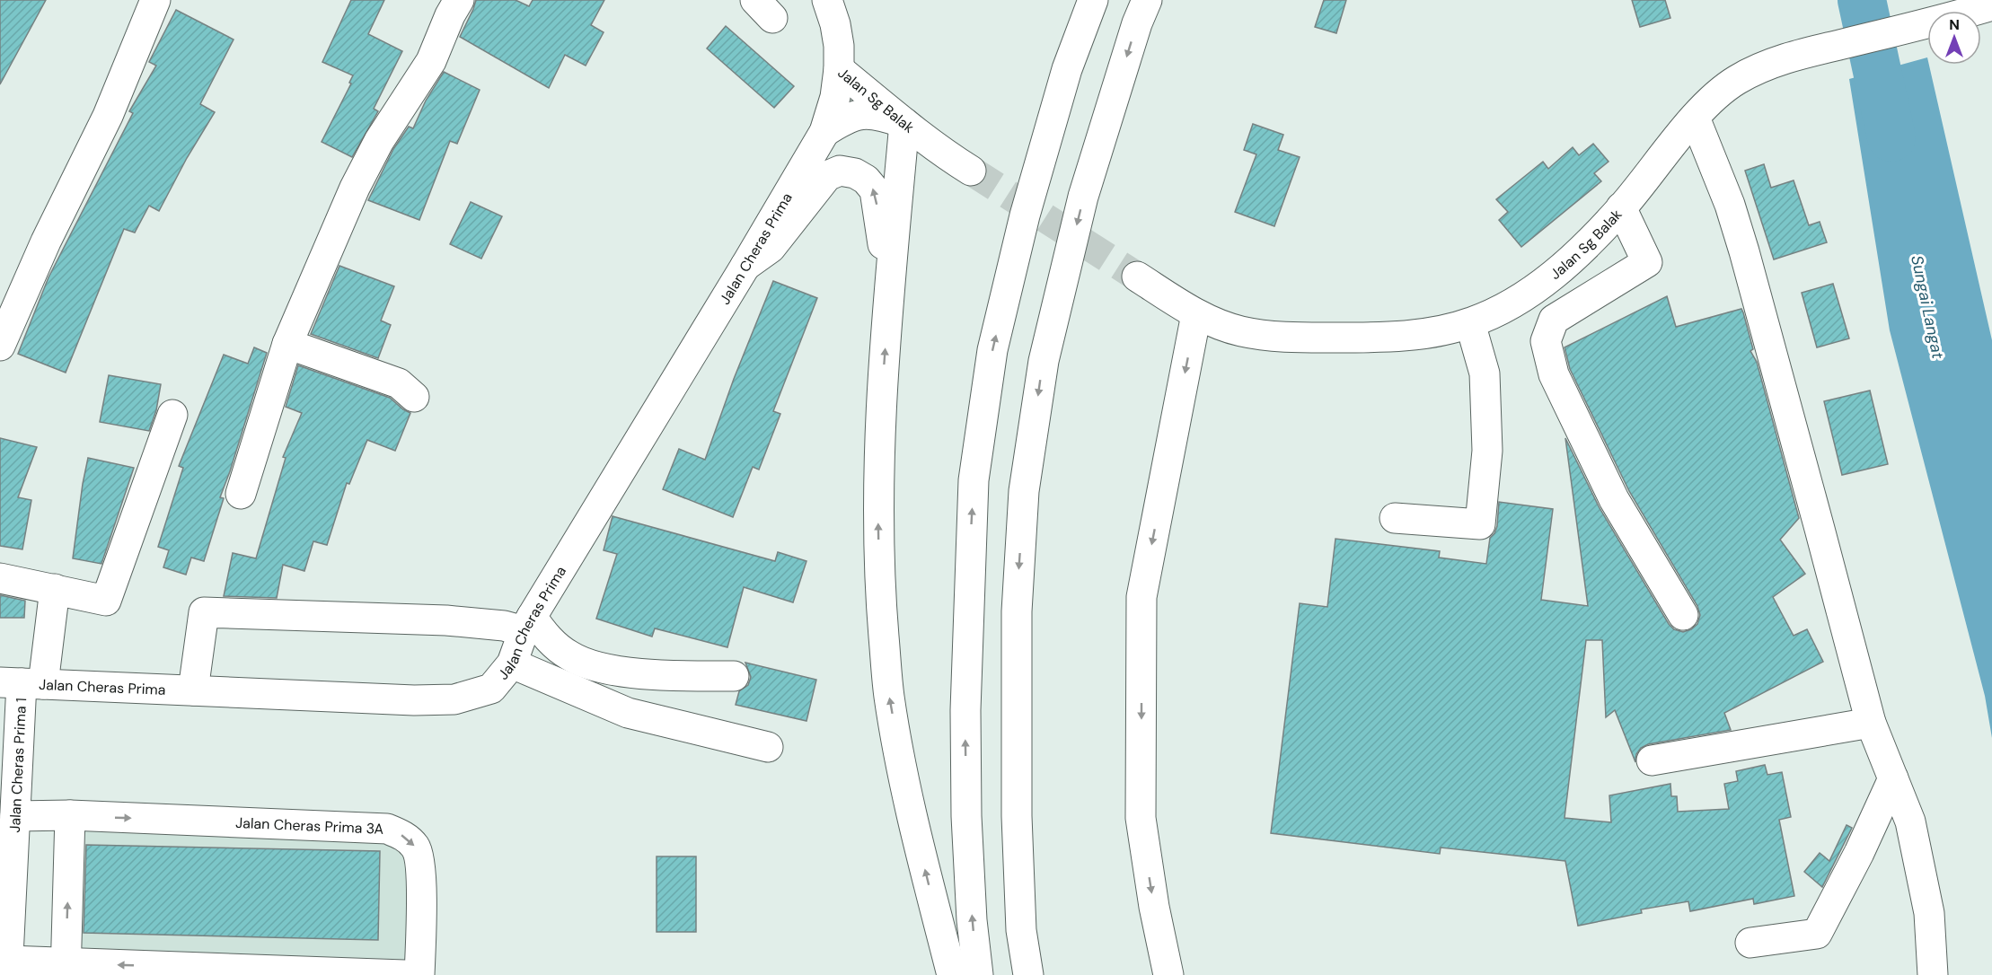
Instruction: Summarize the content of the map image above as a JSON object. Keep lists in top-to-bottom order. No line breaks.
{"streets":{"main road":["Jalan Sg Balak","Jalan Cheras Prima","Jalan Cheras Prima 1","Jalan Cheras Prima 3A"]},"crossings":[["Jalan Cheras Prima","Jalan Cheras Prima 1"],["Jalan Cheras Prima 1","Jalan Cheras Prima 3A"]],"water":["Sungai Langat"],"north":"top"}
